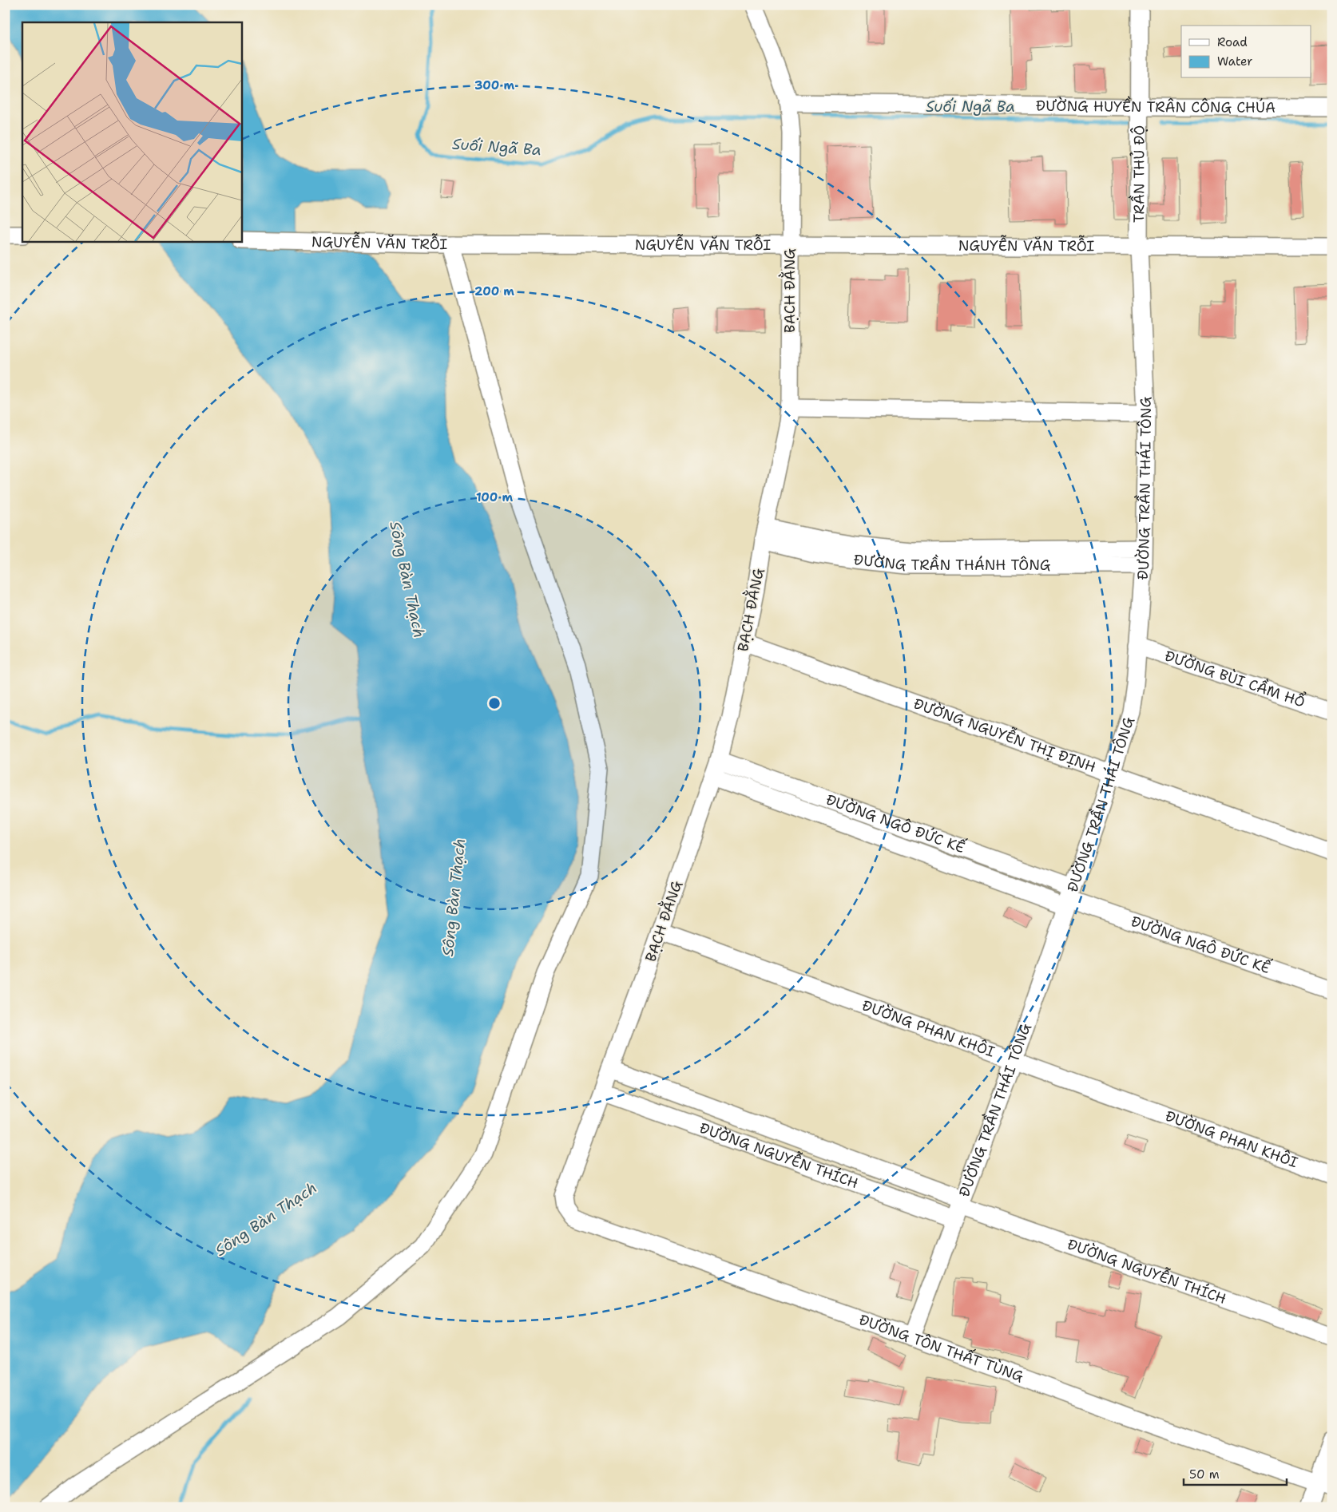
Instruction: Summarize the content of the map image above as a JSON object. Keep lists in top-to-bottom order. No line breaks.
{"streets":{"street":["ĐƯỜNG HUYỀN TRÂN CÔNG CHÚA","TRẦN THỦ ĐỘ","NGUYỄN VĂN TRỖI","BẠCH ĐẰNG","ĐƯỜNG TRẦN THÁI TÔNG","ĐƯỜNG TRẦN THÁNH TÔNG","ĐƯỜNG BÙI CẦM HỔ","ĐƯỜNG NGUYỄN THỊ ĐỊNH","ĐƯỜNG NGÔ ĐỨC KẾ","ĐƯỜNG PHAN KHÔI","ĐƯỜNG NGUYỄN THÍCH","ĐƯỜNG TÔN THẤT TÙNG"]},"crossings":[["ĐƯỜNG HUYỀN TRÂN CÔNG CHÚA","TRẦN THỦ ĐỘ"],["ĐƯỜNG HUYỀN TRÂN CÔNG CHÚA","BẠCH ĐẰNG"],["TRẦN THỦ ĐỘ","NGUYỄN VĂN TRỖI"],["TRẦN THỦ ĐỘ","ĐƯỜNG TRẦN THÁI TÔNG"],["NGUYỄN VĂN TRỖI","BẠCH ĐẰNG"],["NGUYỄN VĂN TRỖI","ĐƯỜNG TRẦN THÁI TÔNG"],["BẠCH ĐẰNG","ĐƯỜNG TRẦN THÁNH TÔNG"],["BẠCH ĐẰNG","ĐƯỜNG NGUYỄN THỊ ĐỊNH"],["BẠCH ĐẰNG","ĐƯỜNG NGÔ ĐỨC KẾ"],["BẠCH ĐẰNG","ĐƯỜNG PHAN KHÔI"],["BẠCH ĐẰNG","ĐƯỜNG NGUYỄN THÍCH"],["BẠCH ĐẰNG","ĐƯỜNG TÔN THẤT TÙNG"],["ĐƯỜNG TRẦN THÁI TÔNG","ĐƯỜNG TRẦN THÁNH TÔNG"],["ĐƯỜNG TRẦN THÁI TÔNG","ĐƯỜNG BÙI CẦM HỔ"],["ĐƯỜNG TRẦN THÁI TÔNG","ĐƯỜNG NGUYỄN THỊ ĐỊNH"],["ĐƯỜNG TRẦN THÁI TÔNG","ĐƯỜNG NGÔ ĐỨC KẾ"],["ĐƯỜNG TRẦN THÁI TÔNG","ĐƯỜNG PHAN KHÔI"],["ĐƯỜNG TRẦN THÁI TÔNG","ĐƯỜNG NGUYỄN THÍCH"],["ĐƯỜNG TRẦN THÁI TÔNG","ĐƯỜNG TÔN THẤT TÙNG"]],"water":["Suối Ngã Ba","Sông Bàn Thạch"],"legend":["Road","Water"],"scale_bar":"50 m","rings":["300 m","200 m","100 m"]}
